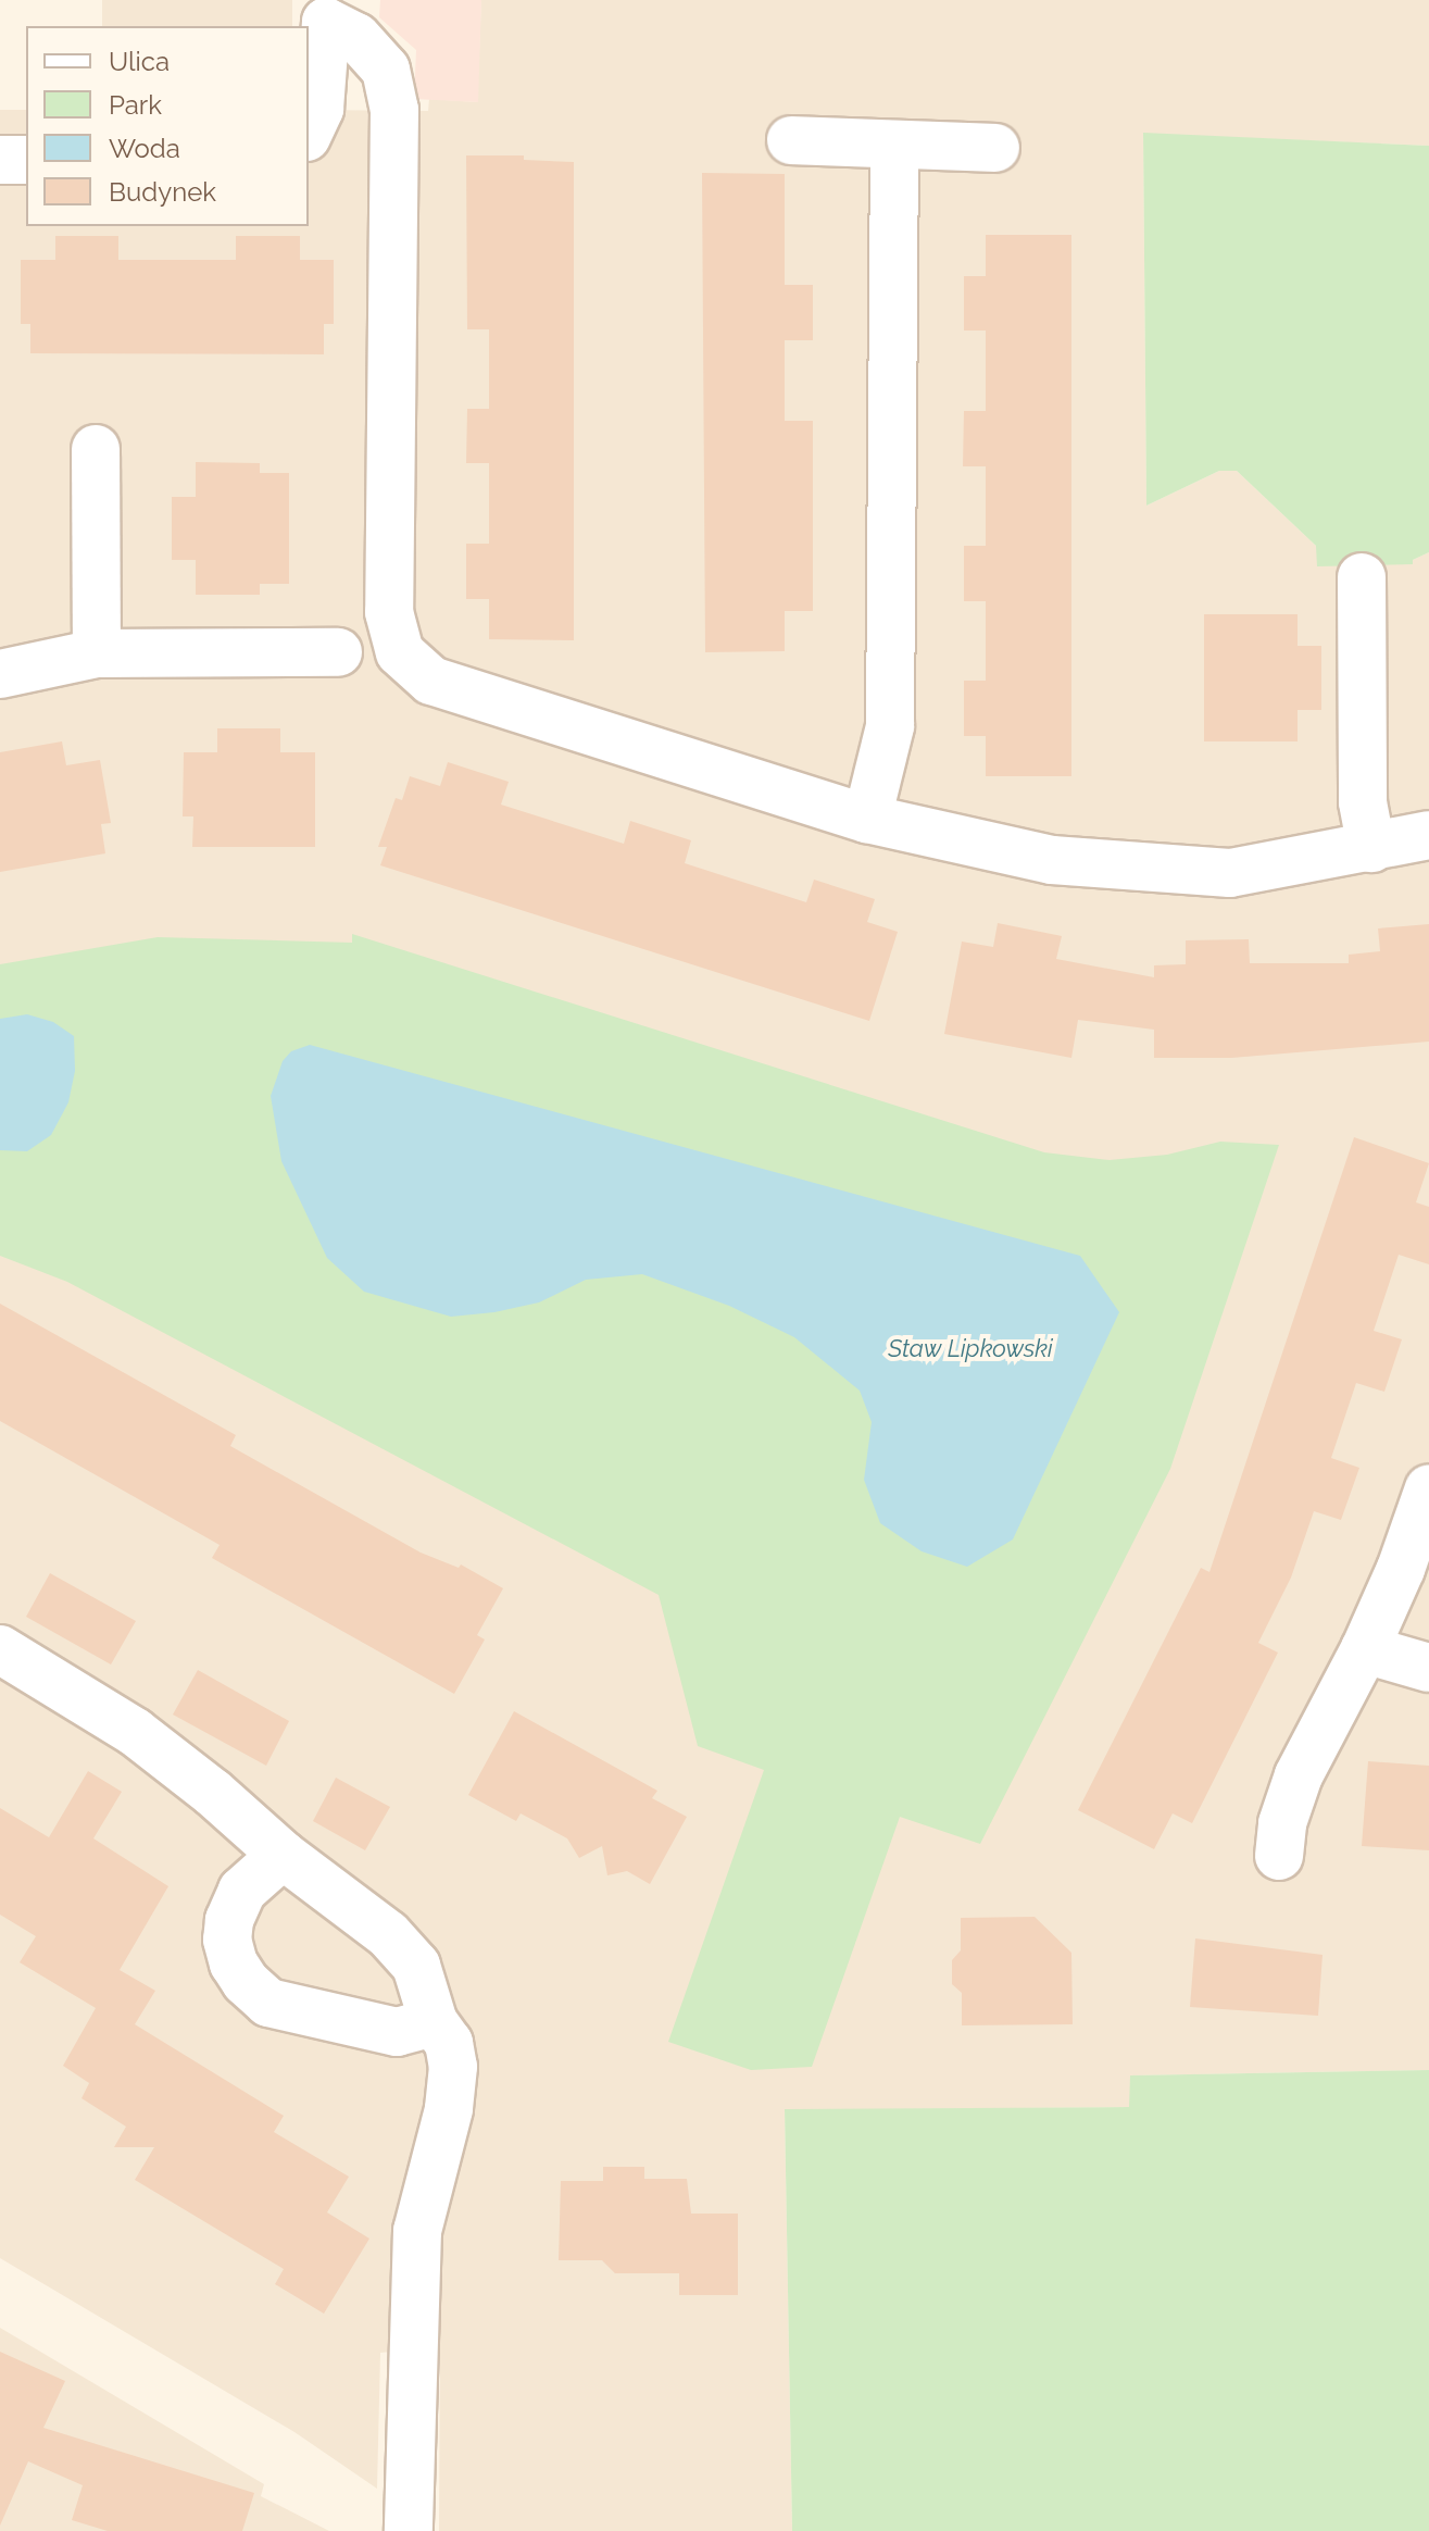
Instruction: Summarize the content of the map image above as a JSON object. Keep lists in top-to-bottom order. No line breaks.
{"water":["Staw Lipkowski"],"legend":["Ulica","Park","Woda","Budynek"]}
